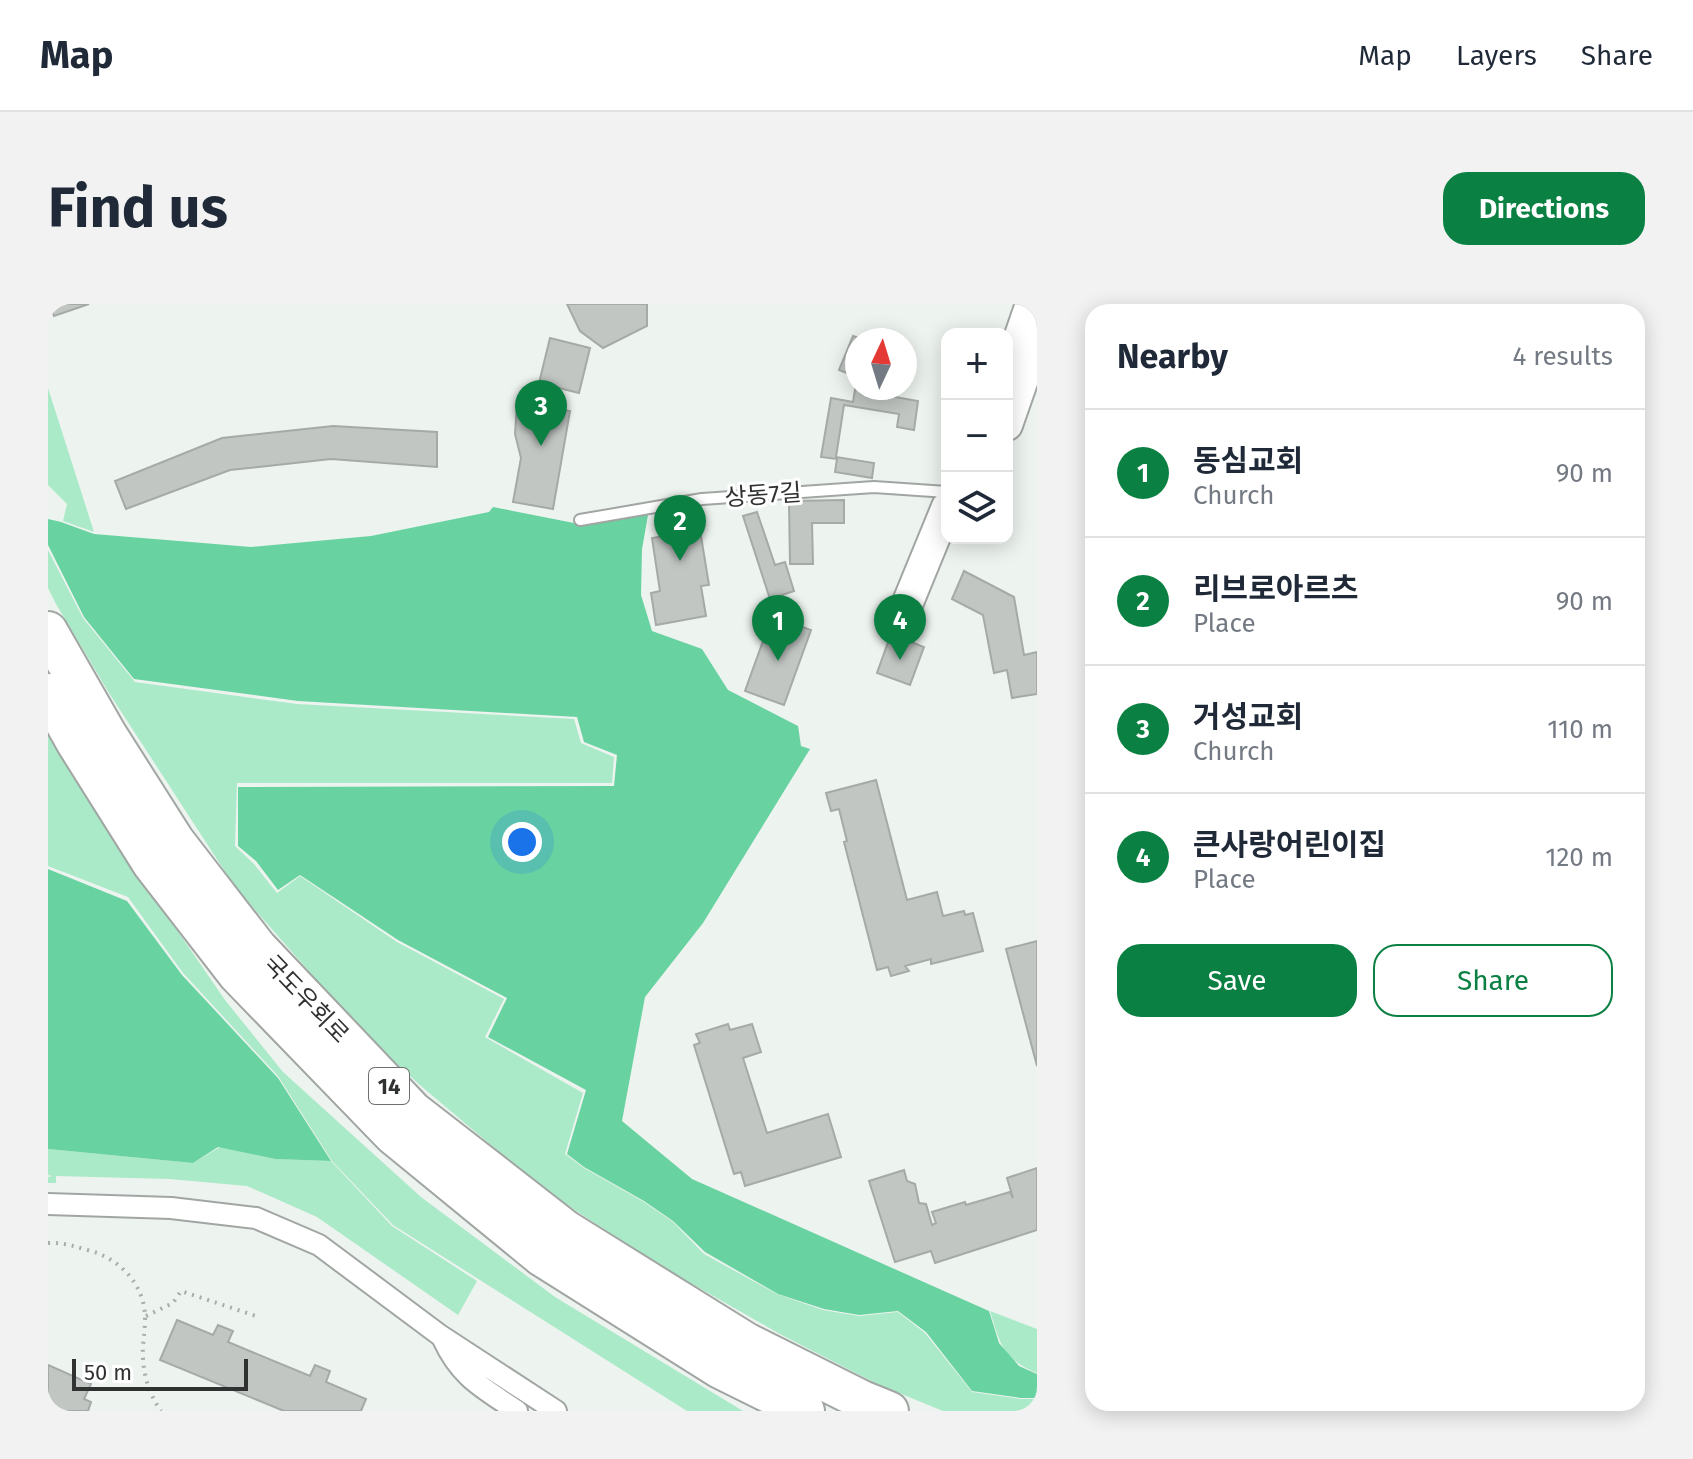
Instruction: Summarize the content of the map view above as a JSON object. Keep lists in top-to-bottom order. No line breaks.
{"streets":{"highway":["국도우회로","14"],"lane":["상동7길"]},"scale_bar":"50 m","north":"top","page":{"header":"Map","nav":["Map","Layers","Share"],"buttons":["Directions",["Save","Share"]],"title":"Find us","heading":["Nearby","4 results"],"map_buttons":["+","−"],"pins":["3","2","4","1"],"list":[{"mark":"1","name":"동심교회","note":"Church","value":"90 m"},{"mark":"2","name":"리브로아르츠","note":"Place","value":"90 m"},{"mark":"3","name":"거성교회","note":"Church","value":"110 m"},{"mark":"4","name":"큰사랑어린이집","note":"Place","value":"120 m"}],"scale":"50 m"}}
